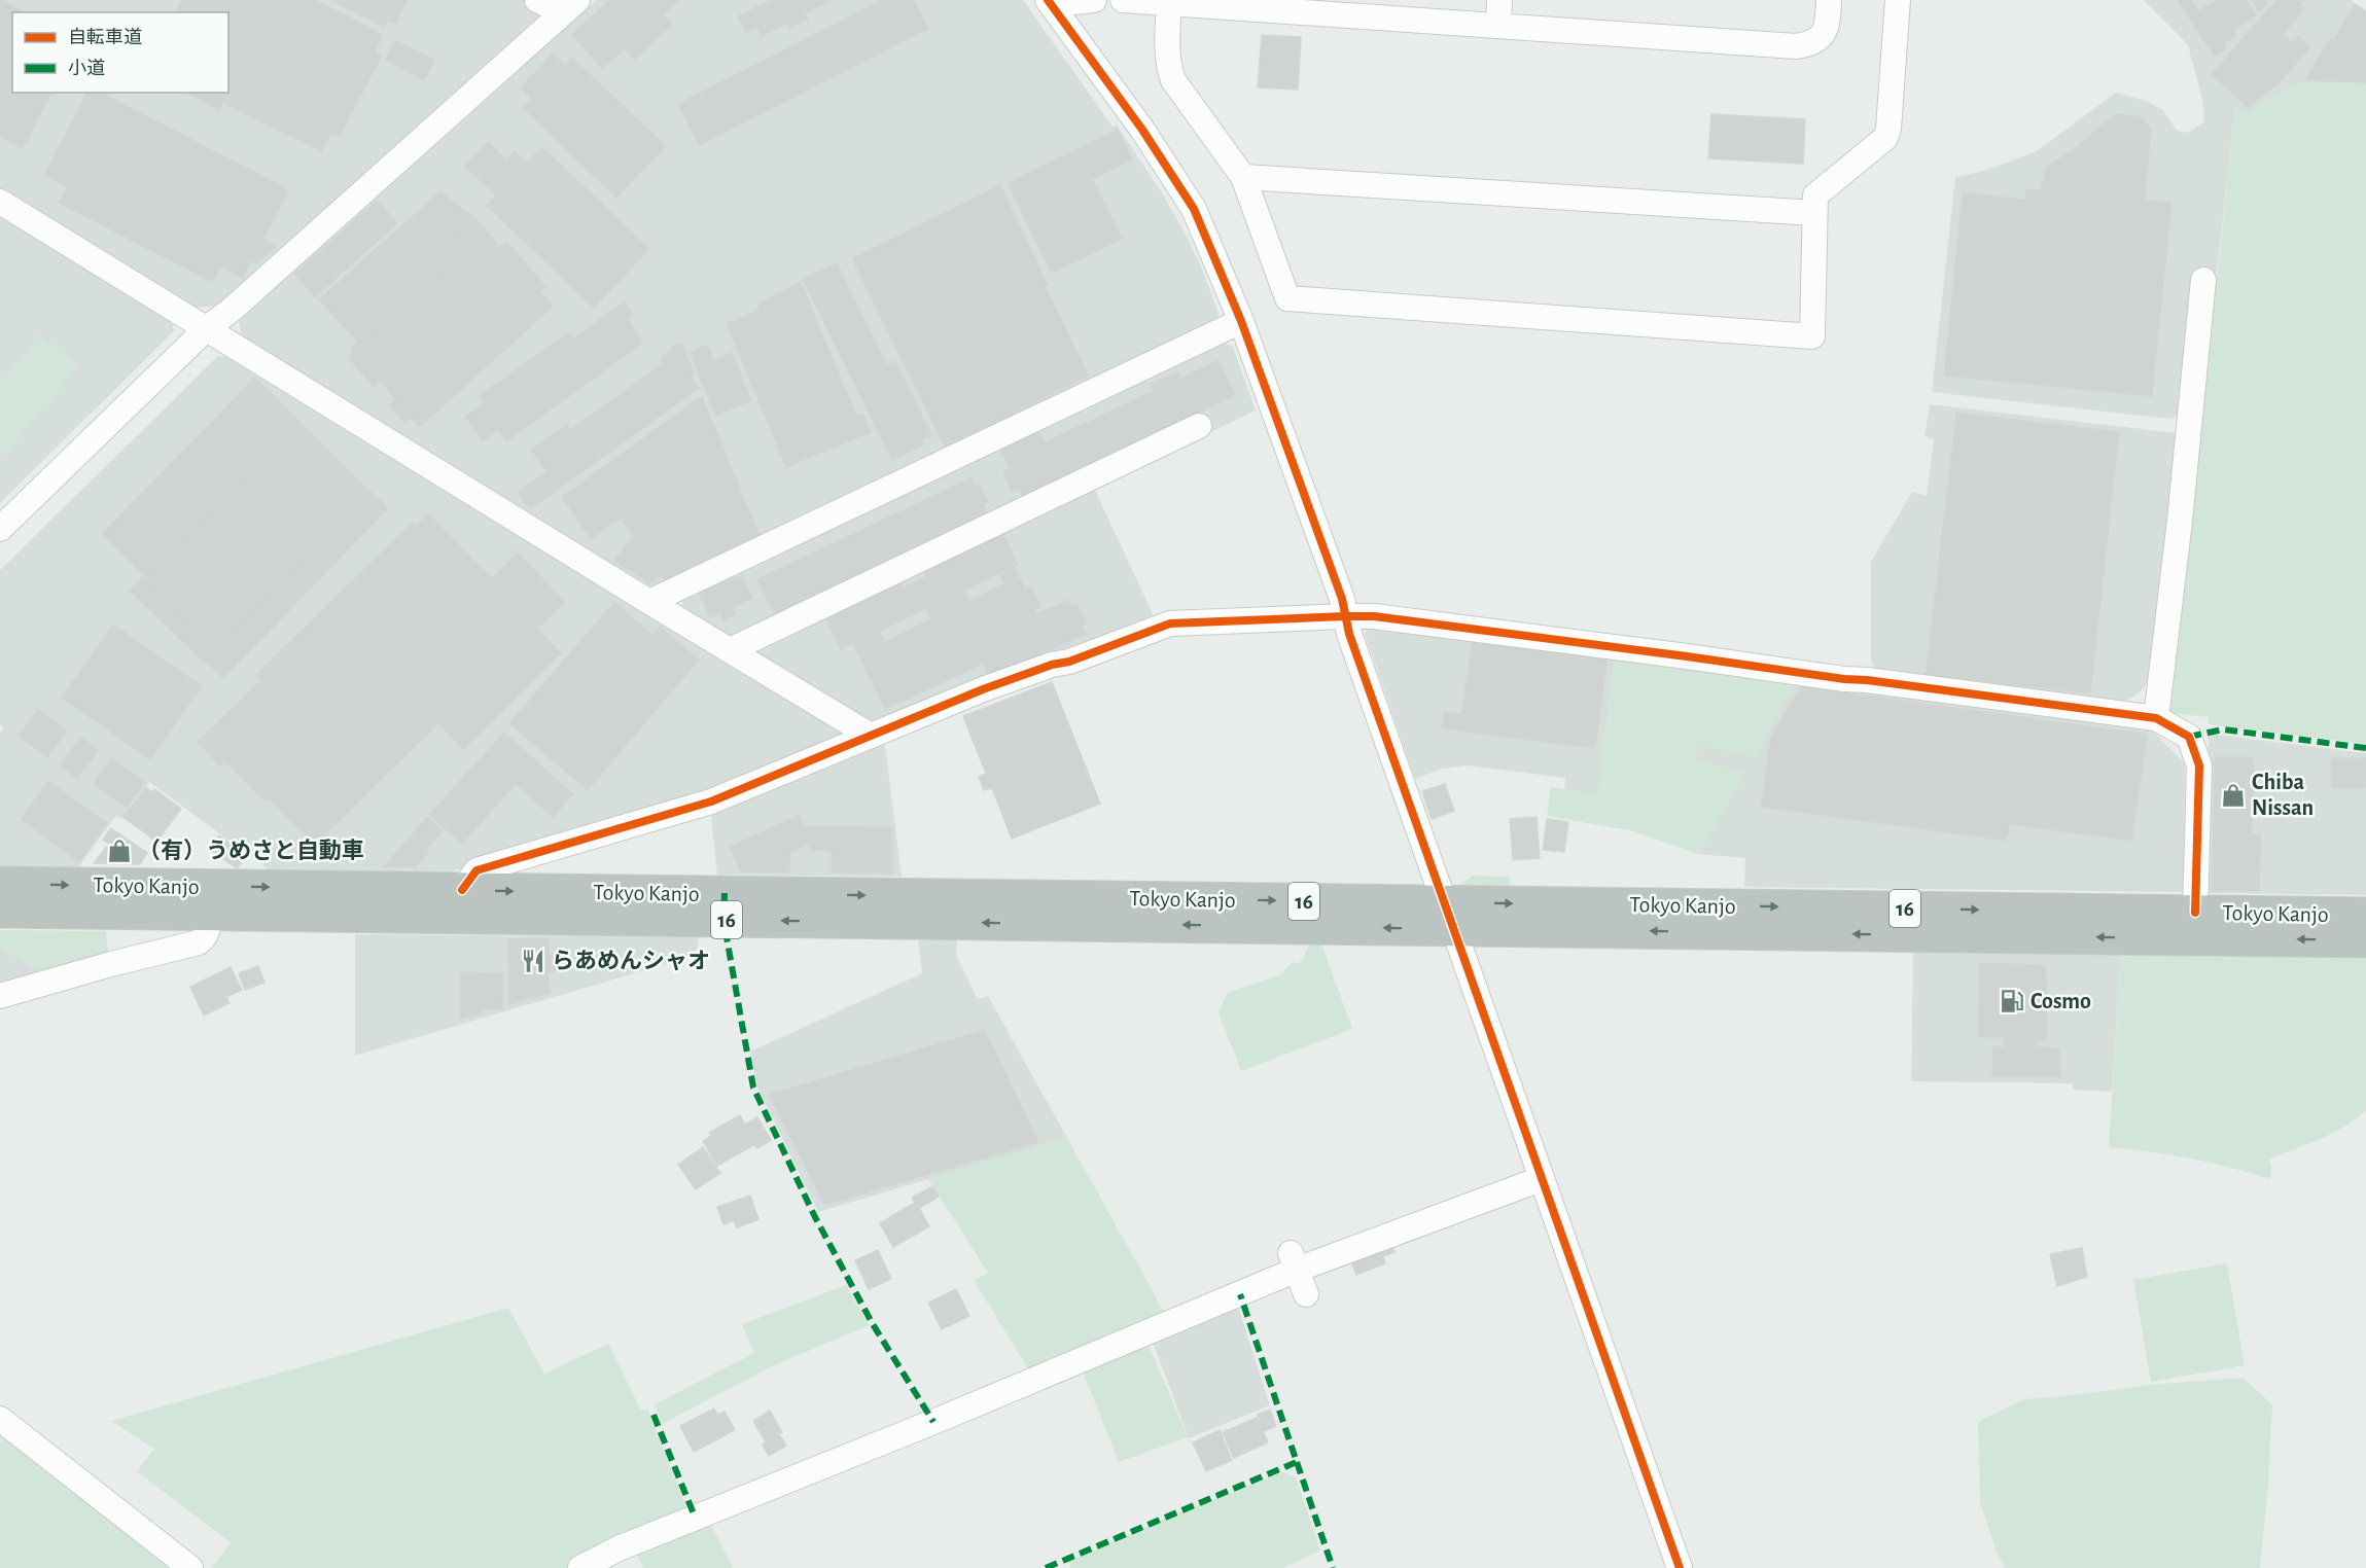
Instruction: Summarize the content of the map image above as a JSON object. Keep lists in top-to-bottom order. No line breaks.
{"streets":{"highway":["Tokyo Kanjo","16"]},"places":{"shop":["Chiba Nissan","（有）うめさと自動車"],"restaurant":["らあめんシャオ"],"fuel station":["Cosmo"]},"legend":["自転車道","小道"]}
